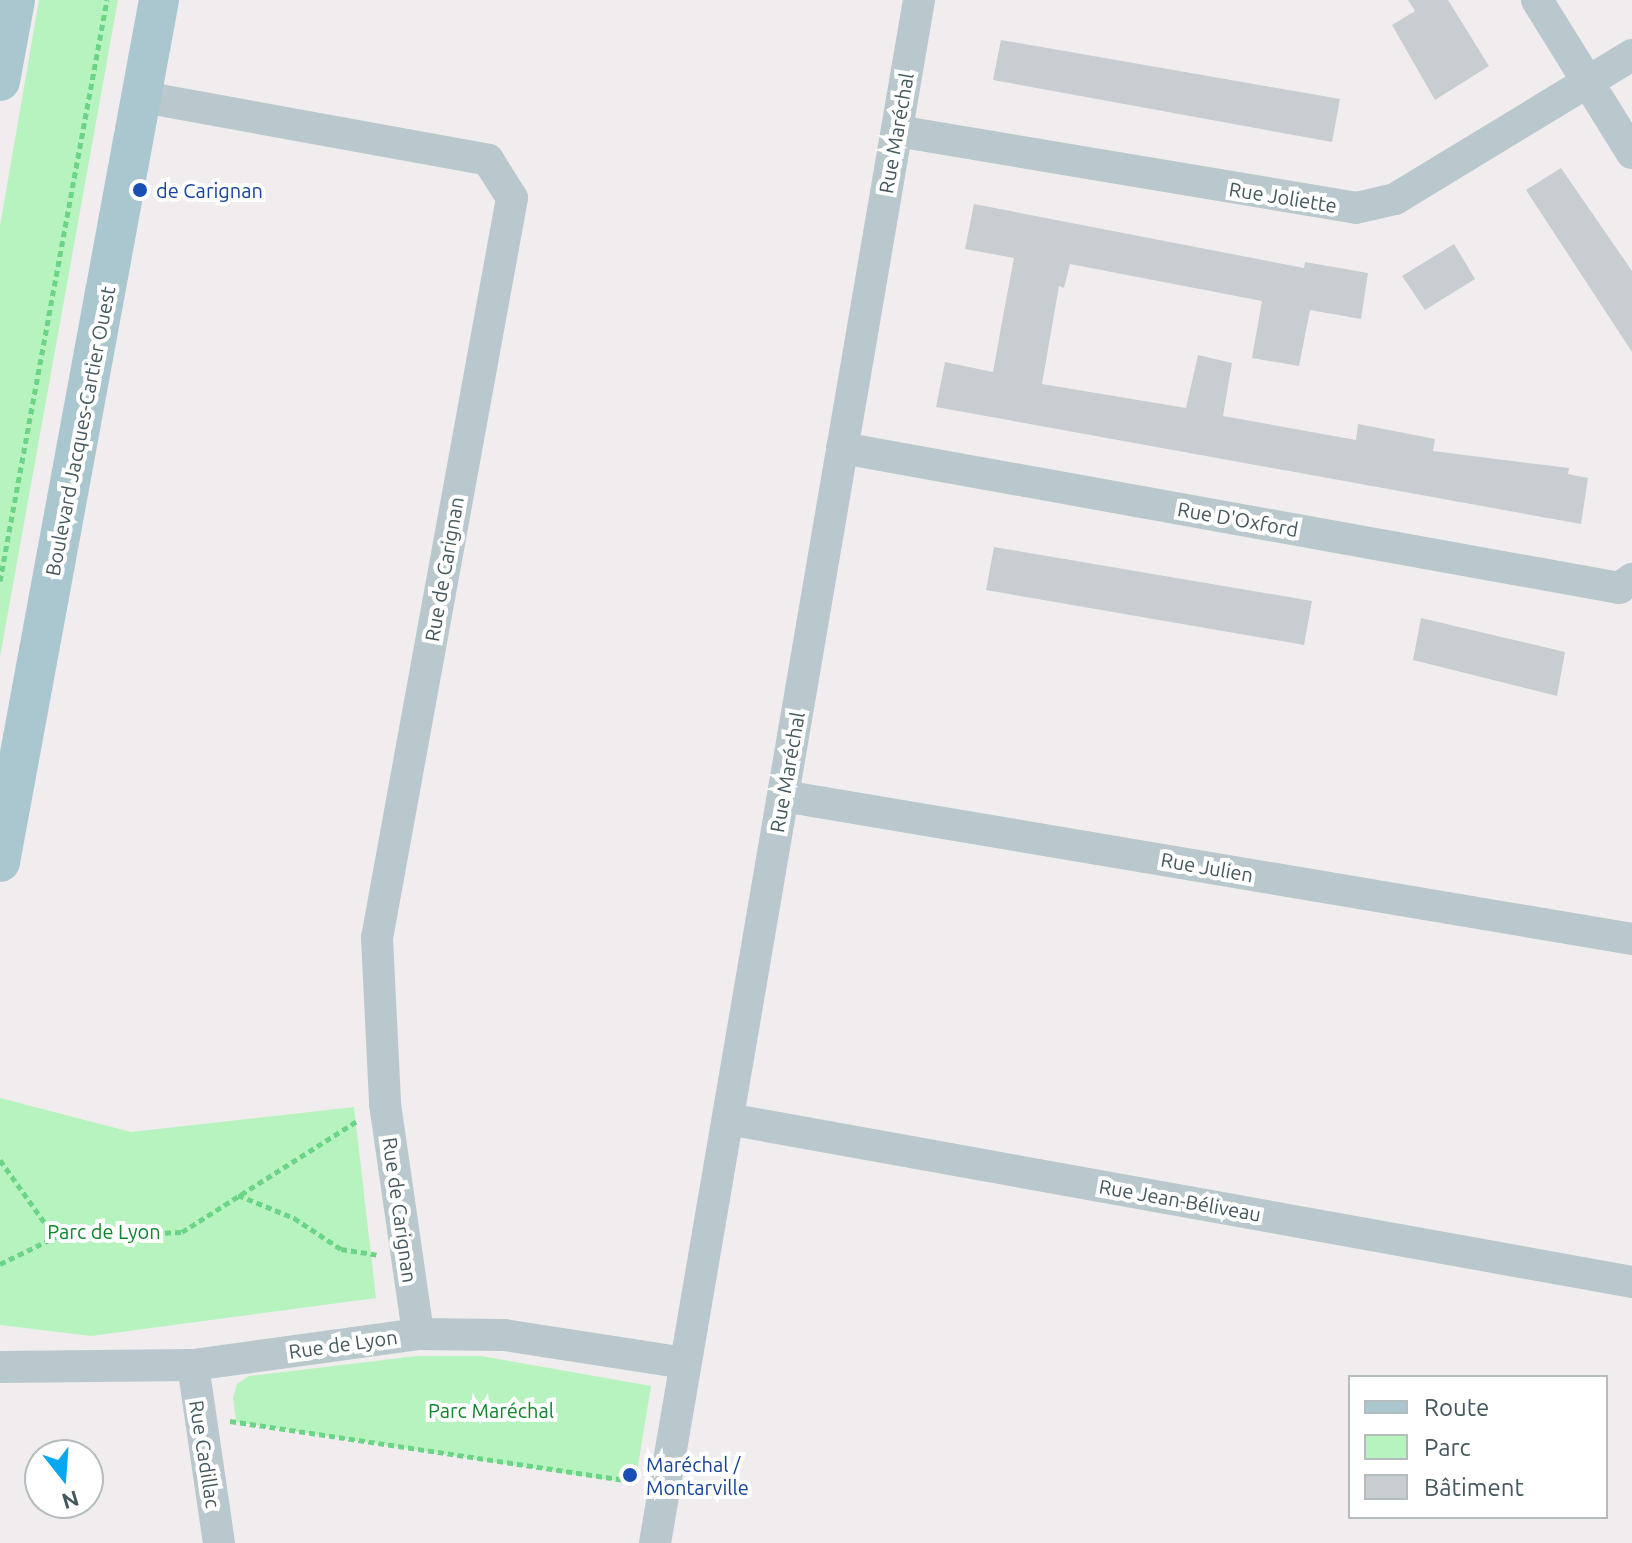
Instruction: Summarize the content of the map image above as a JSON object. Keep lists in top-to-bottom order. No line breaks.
{"streets":{"main road":["Boulevard Jacques-Cartier Ouest"],"street":["Rue Maréchal","Rue Joliette","Rue D'Oxford","Rue de Carignan","Rue Julien","Rue Jean-Béliveau","Rue de Lyon","Rue Cadillac"]},"crossings":[["Rue Maréchal","Rue Joliette"],["Rue Maréchal","Rue D'Oxford"],["Rue Maréchal","Rue Julien"],["Rue Maréchal","Rue Jean-Béliveau"],["Rue Maréchal","Rue de Lyon"],["Boulevard Jacques-Cartier Ouest","Rue de Carignan"],["Rue de Carignan","Rue de Lyon"],["Rue de Lyon","Rue Cadillac"]],"parks":["Parc de Lyon","Parc Maréchal"],"places":["de Carignan","Maréchal / Montarville"],"legend":["Route","Parc","Bâtiment"],"north":"bottom"}
